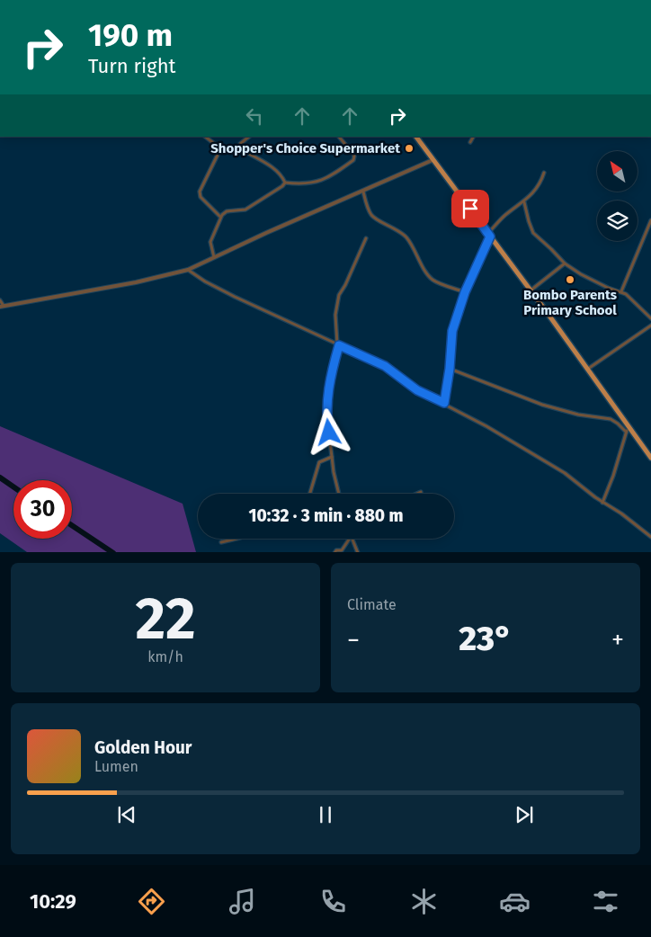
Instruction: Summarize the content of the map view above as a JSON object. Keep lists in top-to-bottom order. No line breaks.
{"places":["Shopper's Choice Supermarket","Bombo Parents Primary School"],"north":"top left","page":{"turn":["190 m","Turn right"],"limit":"30","trip":"10:32 · 3 min · 880 m","tile":[["22","km/h"],"Climate"],"heat":["−","23°","+"],"song":["Golden Hour","Lumen"],"tabs":"10:29"}}
